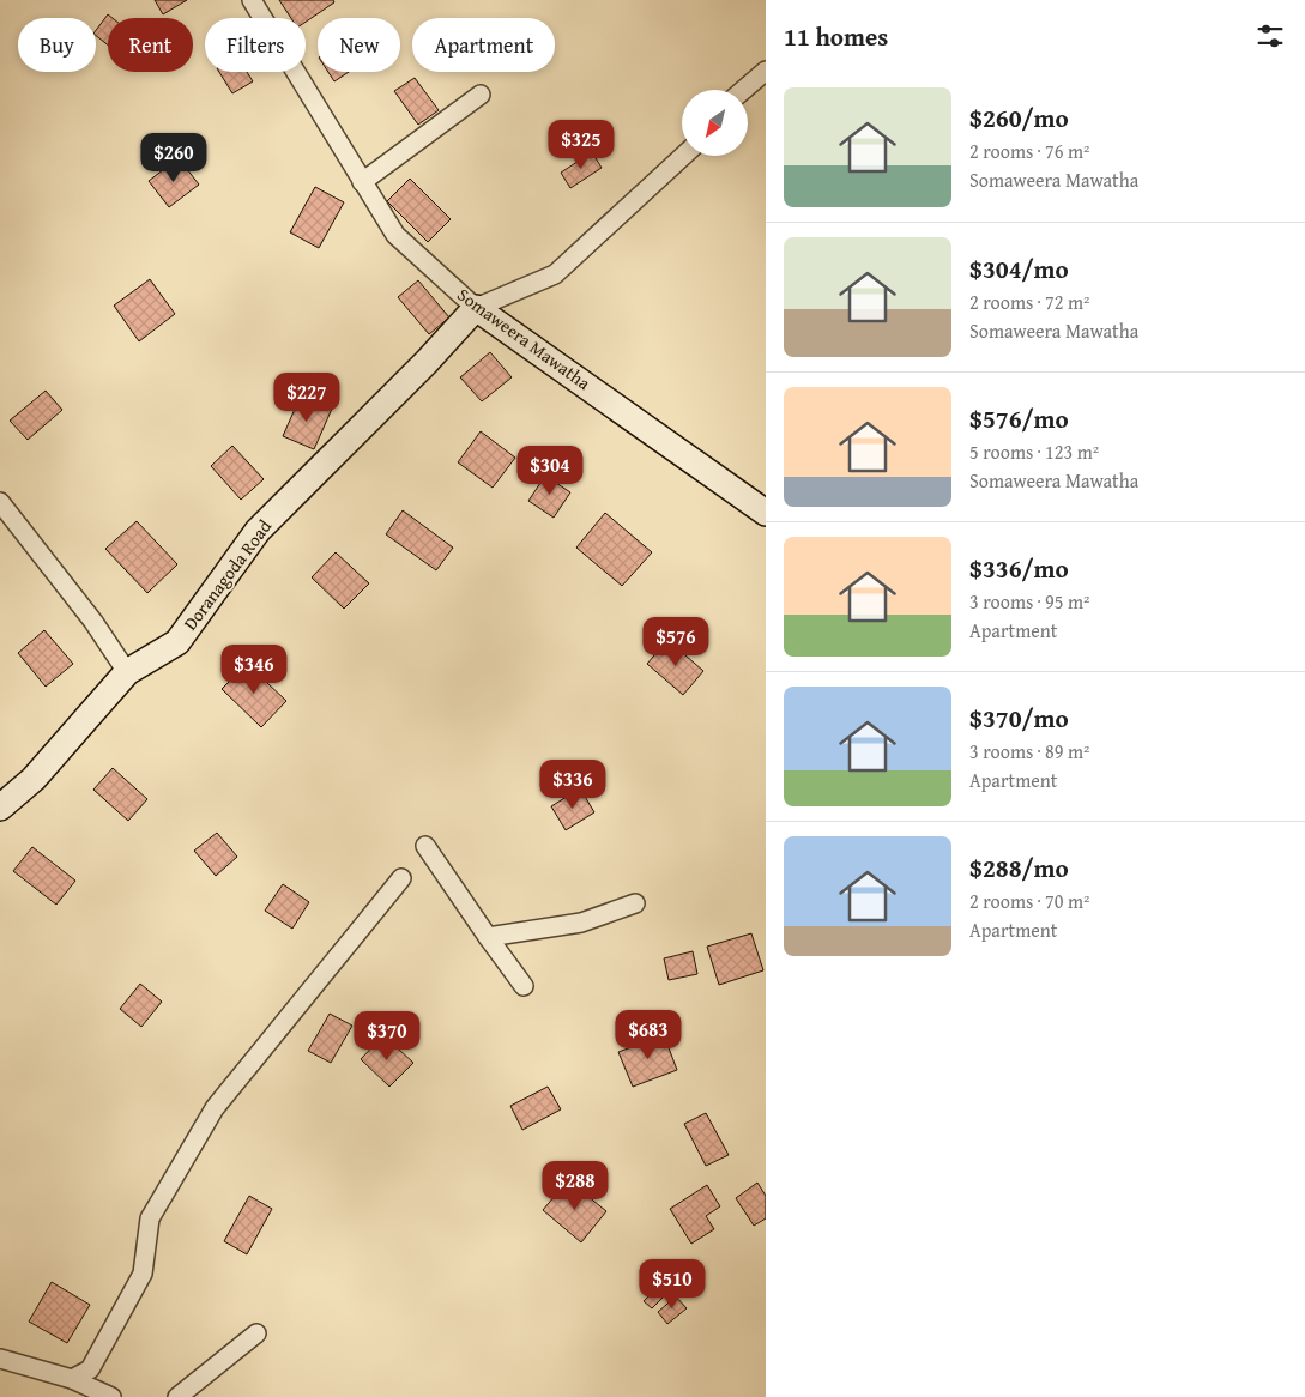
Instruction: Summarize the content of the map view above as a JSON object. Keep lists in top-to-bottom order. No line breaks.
{"streets":{"street":["Somaweera Mawatha","Doranagoda Road"]},"crossings":[["Somaweera Mawatha","Doranagoda Road"]],"north":"bottom left","page":{"heading":"11 homes","chip":["Buy","Rent","Filters","New","Apartment"],"list":[{"name":"$260/mo","note":"2 rooms · 76 m² · Somaweera Mawatha"},{"name":"$304/mo","note":"2 rooms · 72 m² · Somaweera Mawatha"},{"name":"$576/mo","note":"5 rooms · 123 m² · Somaweera Mawatha"},{"name":"$336/mo","note":"3 rooms · 95 m² · Apartment"},{"name":"$370/mo","note":"3 rooms · 89 m² · Apartment"},{"name":"$288/mo","note":"2 rooms · 70 m² · Apartment"}],"price":["$325","$260","$227","$304","$576","$346","$336","$683","$370","$288","$510"]}}
